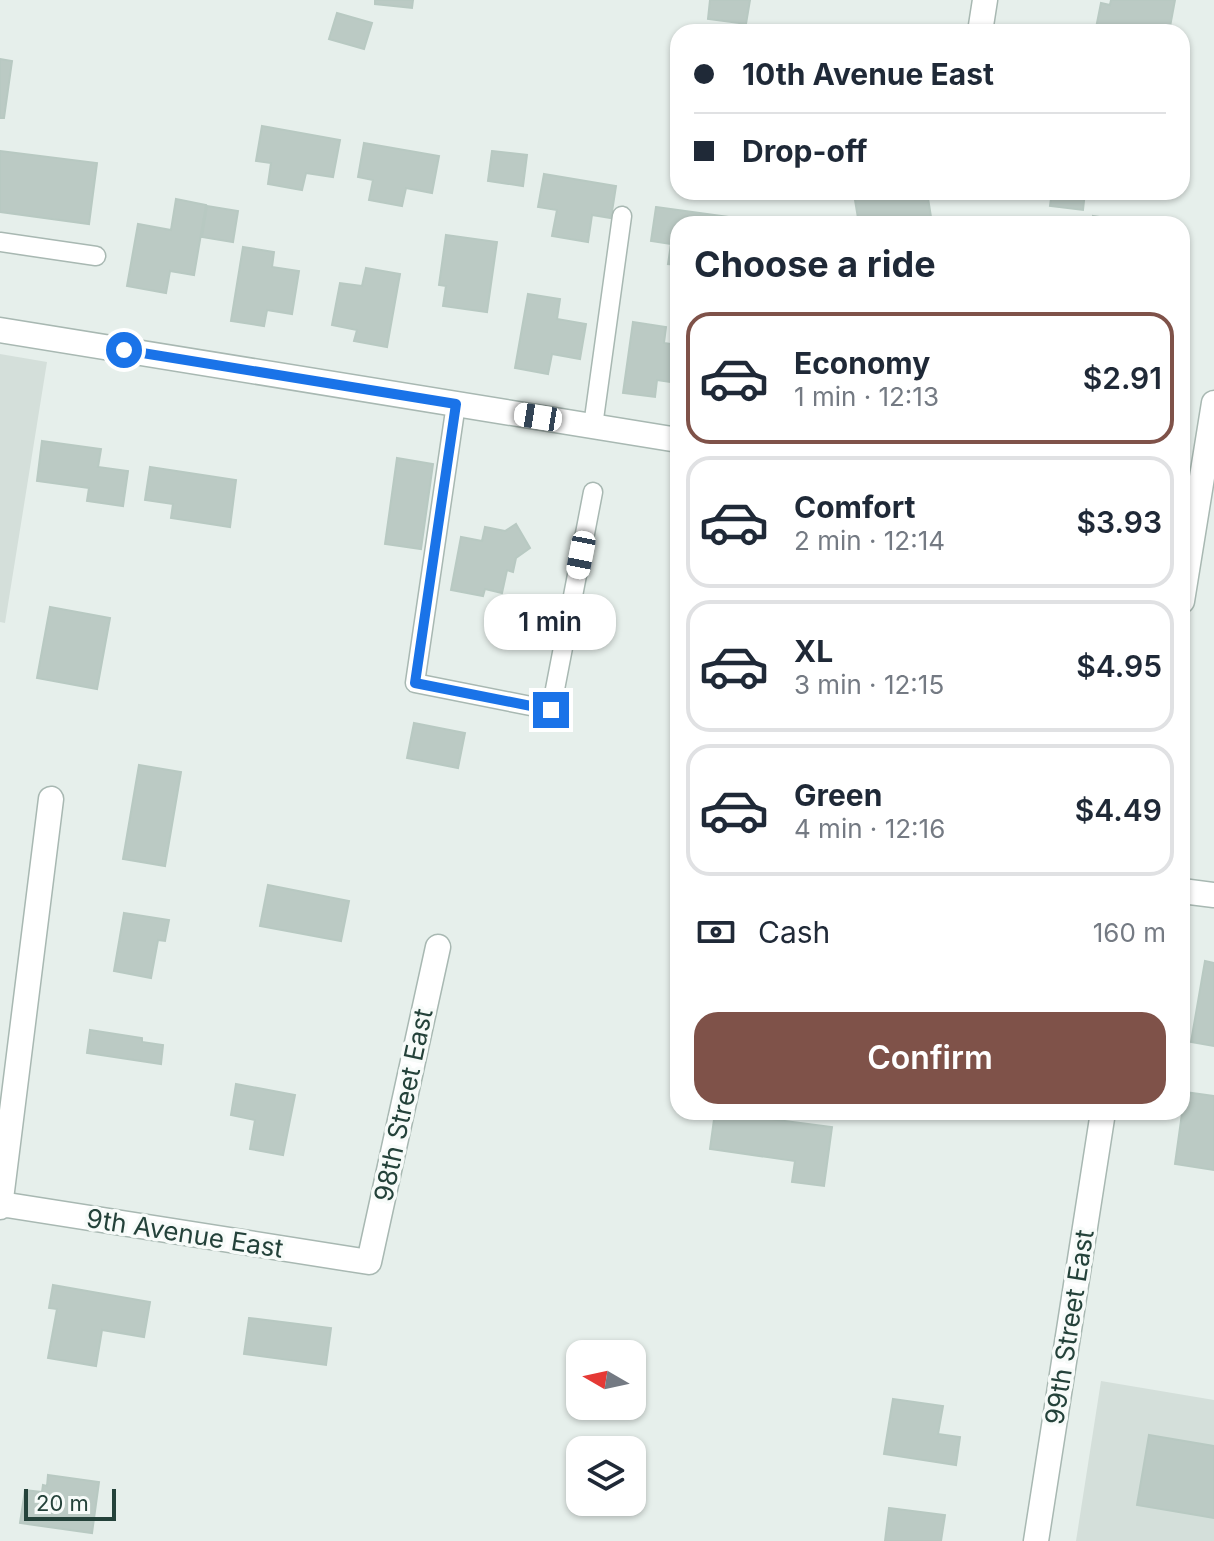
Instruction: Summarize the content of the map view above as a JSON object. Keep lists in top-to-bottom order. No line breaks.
{"streets":{"street":["98th Street East","9th Avenue East","99th Street East"]},"crossings":[["98th Street East","9th Avenue East"]],"scale_bar":"20 m","north":"left","page":{"banner":["10th Avenue East","Drop-off"],"heading":"Choose a ride","list":[{"name":"Economy","note":"1 min · 12:13","value":"$2.91"},{"name":"Comfort","note":"2 min · 12:14","value":"$3.93"},{"name":"XL","note":"3 min · 12:15","value":"$4.95"},{"name":"Green","note":"4 min · 12:16","value":"$4.49"}],"bubble":"1 min","pay":["Cash","160 m"],"buttons":"Confirm","scale":"20 m"}}
